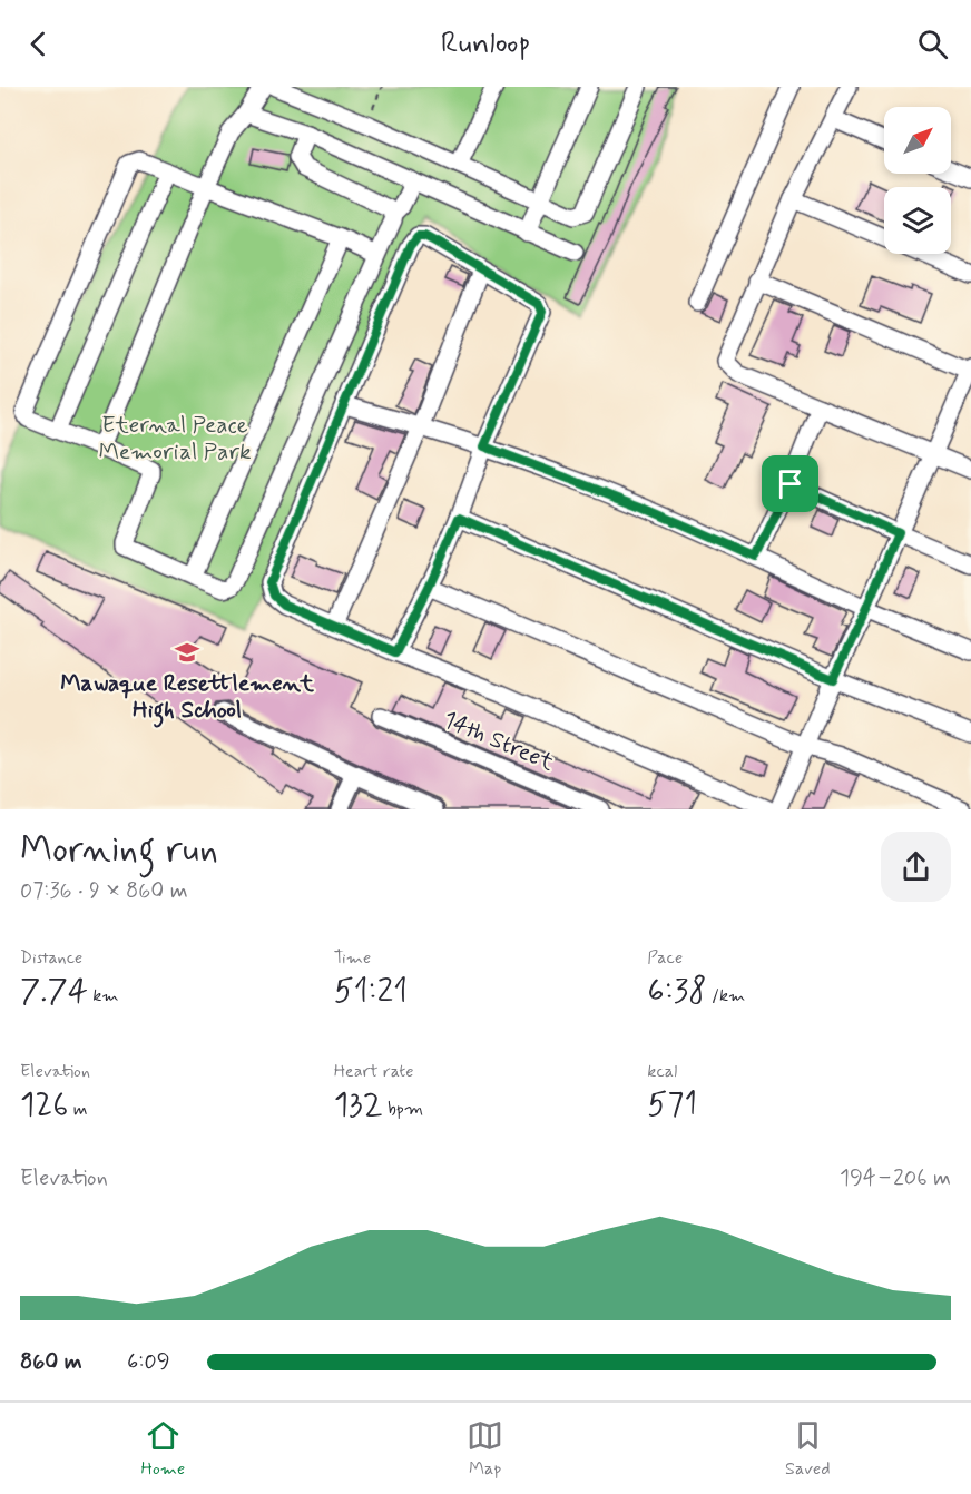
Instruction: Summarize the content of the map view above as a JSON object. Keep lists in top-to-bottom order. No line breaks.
{"streets":{"street":["14th Street"]},"parks":["Eternal Peace Memorial Park"],"places":{"school or university":["Mawaque Resettlement High School"]},"north":"top right","page":{"header":"Runloop","heading":["Morning run","07:36 · 9 × 860 m"],"stats":[["Distance","7.74 km"],["Time","51:21"],["Pace","6:38 /km"],["Elevation","126 m"],["Heart rate","132 bpm"],["kcal","571"]],"chart":["Elevation","194–206 m"],"list":[{"name":"860 m","note":"6:09"}],"tabs":["Home","Map","Saved"]}}
